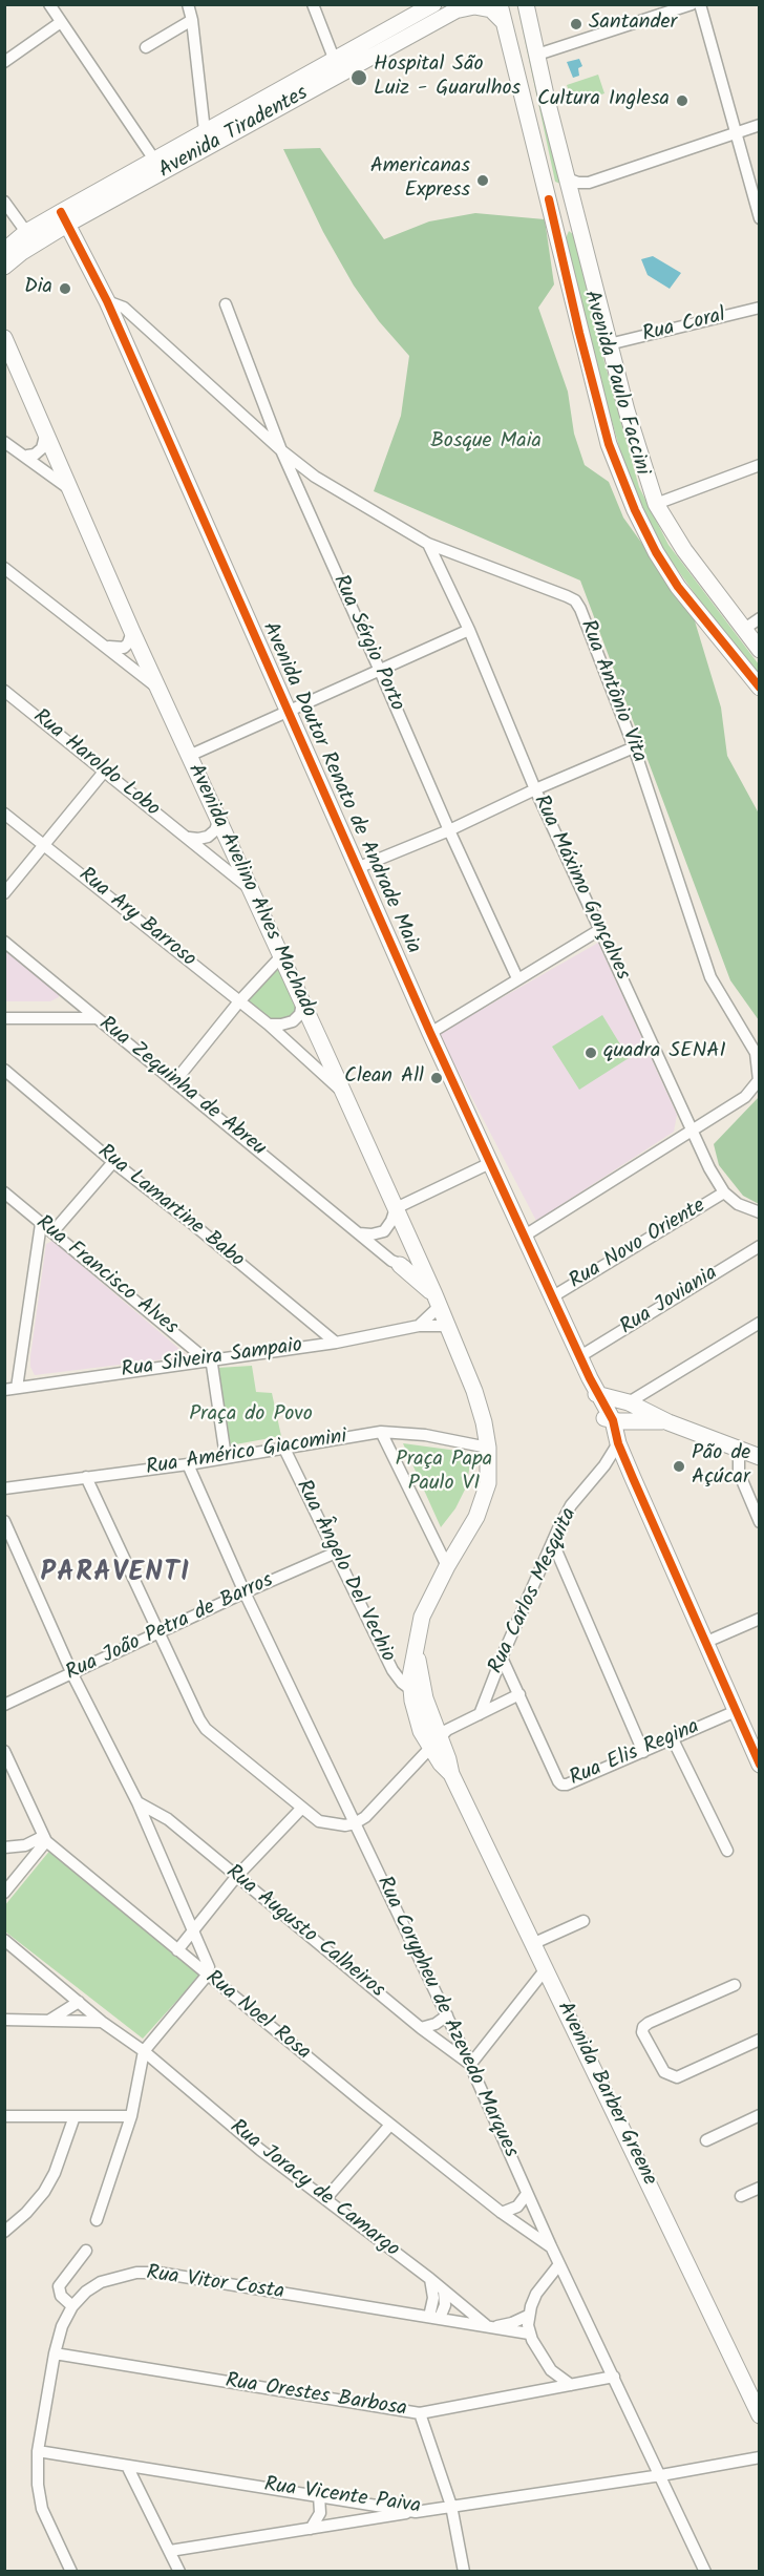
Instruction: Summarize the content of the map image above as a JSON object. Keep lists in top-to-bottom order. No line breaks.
{"streets":{"street":["Avenida Tiradentes","Rua Coral","Avenida Paulo Faccini","Rua Sérgio Porto","Rua Antônio Vita","Rua Haroldo Lobo","Avenida Doutor Renato de Andrade Maia","Rua Máximo Gonçalves","Avenida Avelino Alves Machado","Rua Ary Barroso","Rua Zequinha de Abreu","Rua Lamartine Babo","Rua Novo Oriente","Rua Francisco Alves","Rua Joviania","Rua Silveira Sampaio","Rua Américo Giacomini","Rua Ângelo Del Vechio","Rua Carlos Mesquita","Rua João Petra de Barros","Rua Elis Regina","Rua Augusto Calheiros","Rua Noel Rosa","Rua Corypheu de Azevedo Marques","Avenida Barber Greene","Rua Joracy de Camargo","Rua Vitor Costa","Rua Orestes Barbosa","Rua Vicente Paiva"]},"crossings":[["Avenida Tiradentes","Avenida Doutor Renato de Andrade Maia"],["Rua Coral","Avenida Paulo Faccini"],["Rua Sérgio Porto","Rua Antônio Vita"],["Rua Antônio Vita","Avenida Doutor Renato de Andrade Maia"],["Rua Antônio Vita","Rua Máximo Gonçalves"],["Rua Haroldo Lobo","Avenida Avelino Alves Machado"],["Avenida Doutor Renato de Andrade Maia","Rua Novo Oriente"],["Avenida Doutor Renato de Andrade Maia","Rua Joviania"],["Avenida Doutor Renato de Andrade Maia","Rua Carlos Mesquita"],["Avenida Doutor Renato de Andrade Maia","Rua Elis Regina"],["Rua Máximo Gonçalves","Rua Novo Oriente"],["Avenida Avelino Alves Machado","Rua Ary Barroso"],["Avenida Avelino Alves Machado","Rua Silveira Sampaio"],["Avenida Avelino Alves Machado","Rua Américo Giacomini"],["Avenida Avelino Alves Machado","Avenida Barber Greene"],["Rua Lamartine Babo","Rua Silveira Sampaio"],["Rua Francisco Alves","Rua Silveira Sampaio"],["Rua Américo Giacomini","Rua Ângelo Del Vechio"],["Rua Américo Giacomini","Rua Corypheu de Azevedo Marques"],["Rua Américo Giacomini","Avenida Barber Greene"],["Rua Ângelo Del Vechio","Rua João Petra de Barros"],["Rua Ângelo Del Vechio","Avenida Barber Greene"],["Rua Carlos Mesquita","Rua Elis Regina"],["Rua João Petra de Barros","Rua Corypheu de Azevedo Marques"],["Rua Augusto Calheiros","Rua Corypheu de Azevedo Marques"],["Rua Noel Rosa","Rua Corypheu de Azevedo Marques"],["Rua Corypheu de Azevedo Marques","Rua Orestes Barbosa"],["Rua Corypheu de Azevedo Marques","Rua Vicente Paiva"],["Rua Joracy de Camargo","Rua Vitor Costa"],["Rua Vitor Costa","Rua Orestes Barbosa"],["Rua Vitor Costa","Rua Vicente Paiva"]],"districts":["PARAVENTI"],"parks":["Bosque Maia","Praça do Povo","Praça Papa Paulo VI"],"places":["Santander","Hospital São Luiz - Guarulhos","Cultura Inglesa","Americanas Express","Dia","quadra SENAI","Clean All","Pão de Açúcar"]}
